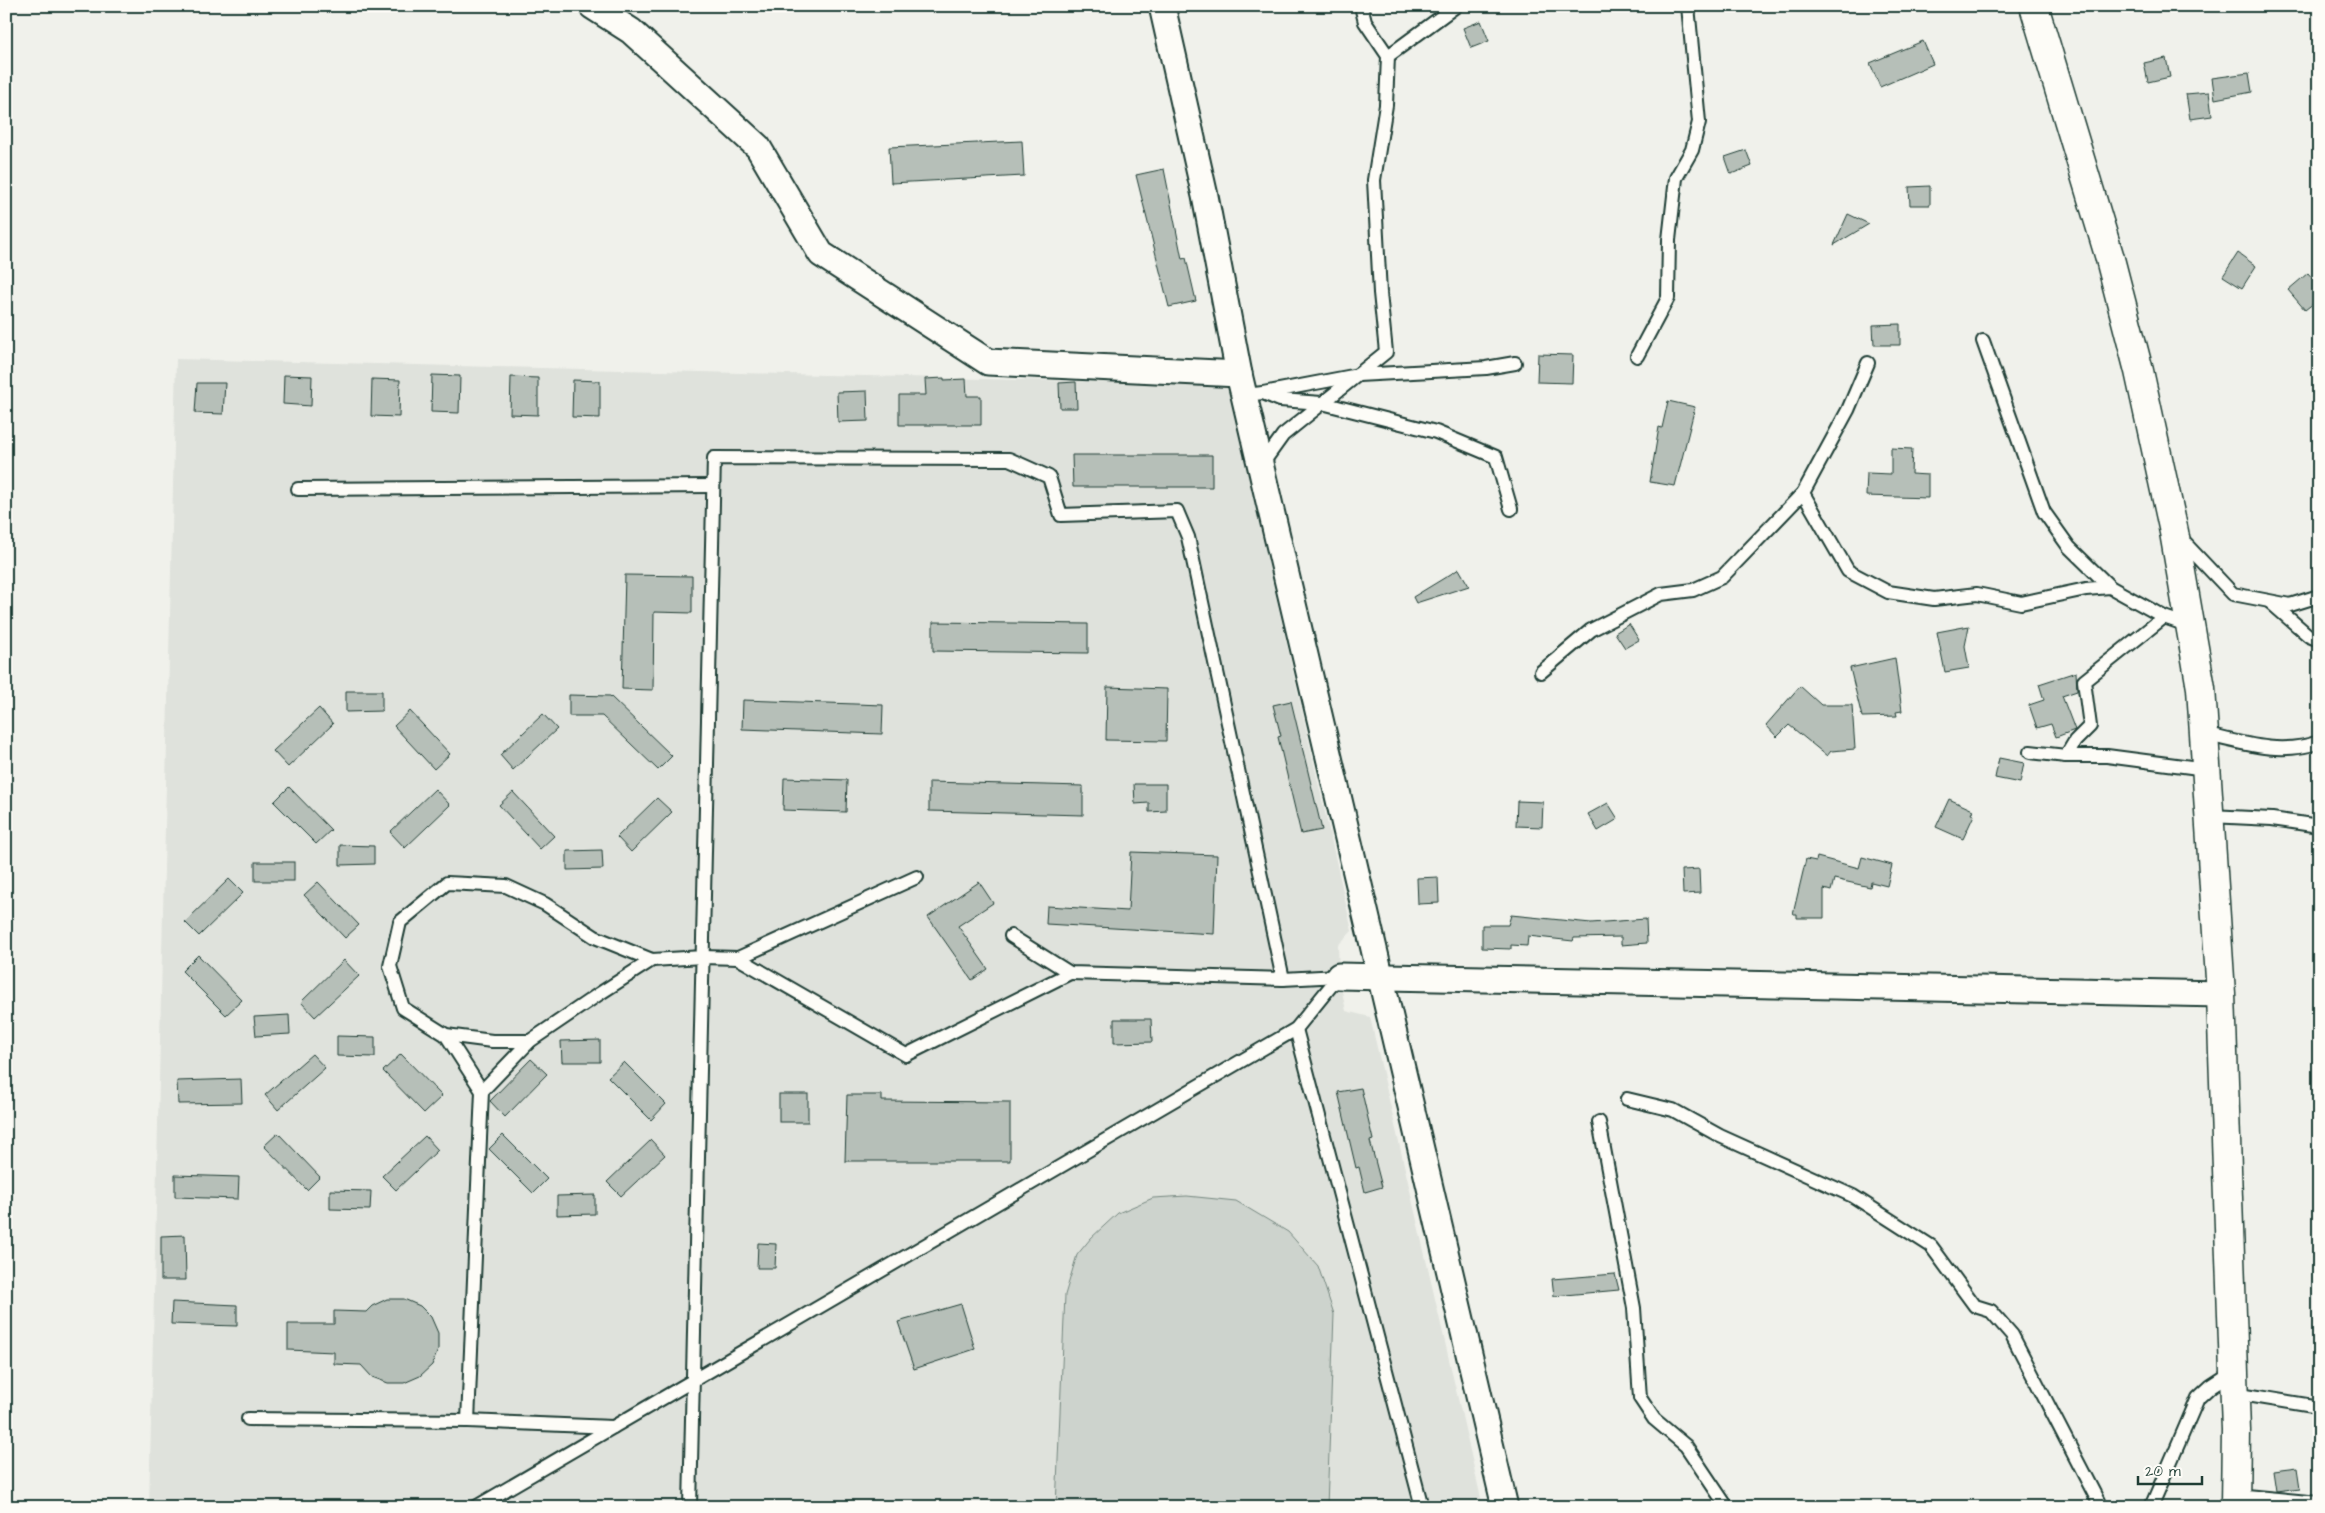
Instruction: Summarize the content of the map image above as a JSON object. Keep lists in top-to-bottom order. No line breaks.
{"scale_bar":"20 m"}
